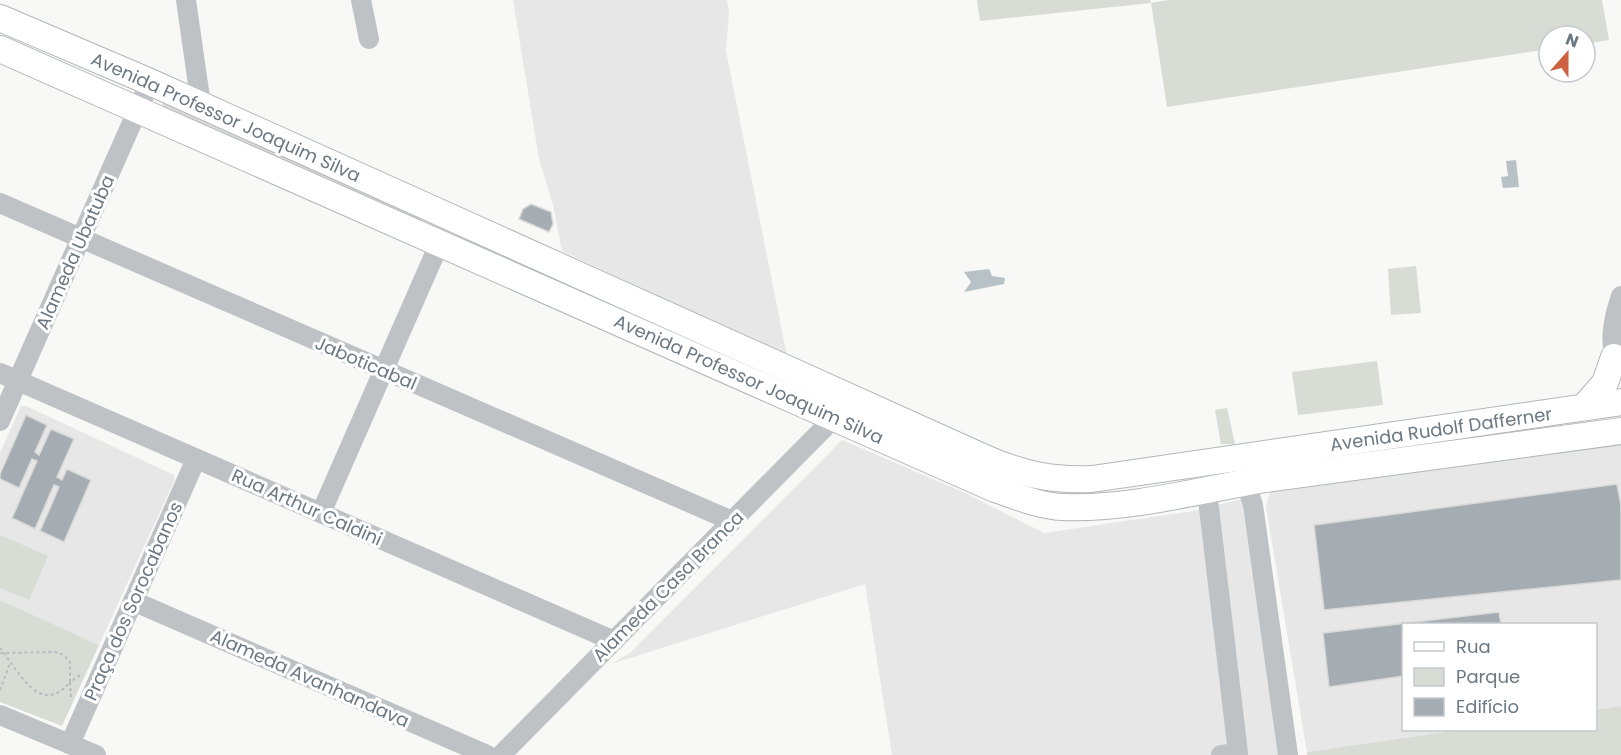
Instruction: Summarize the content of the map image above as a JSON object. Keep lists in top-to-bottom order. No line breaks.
{"streets":{"main road":["Avenida Professor Joaquim Silva","Avenida Rudolf Dafferner"],"street":["Alameda Ubatuba","Jaboticabal","Rua Arthur Caldini","Alameda Casa Branca","Praça dos Sorocabanos","Alameda Avanhandava"]},"crossings":[["Avenida Professor Joaquim Silva","Alameda Ubatuba"],["Avenida Professor Joaquim Silva","Avenida Rudolf Dafferner"],["Avenida Professor Joaquim Silva","Alameda Casa Branca"],["Alameda Ubatuba","Jaboticabal"],["Alameda Ubatuba","Rua Arthur Caldini"],["Jaboticabal","Alameda Casa Branca"],["Rua Arthur Caldini","Alameda Casa Branca"],["Rua Arthur Caldini","Praça dos Sorocabanos"],["Praça dos Sorocabanos","Alameda Avanhandava"]],"legend":["Rua","Parque","Edifício"],"north":"top"}
